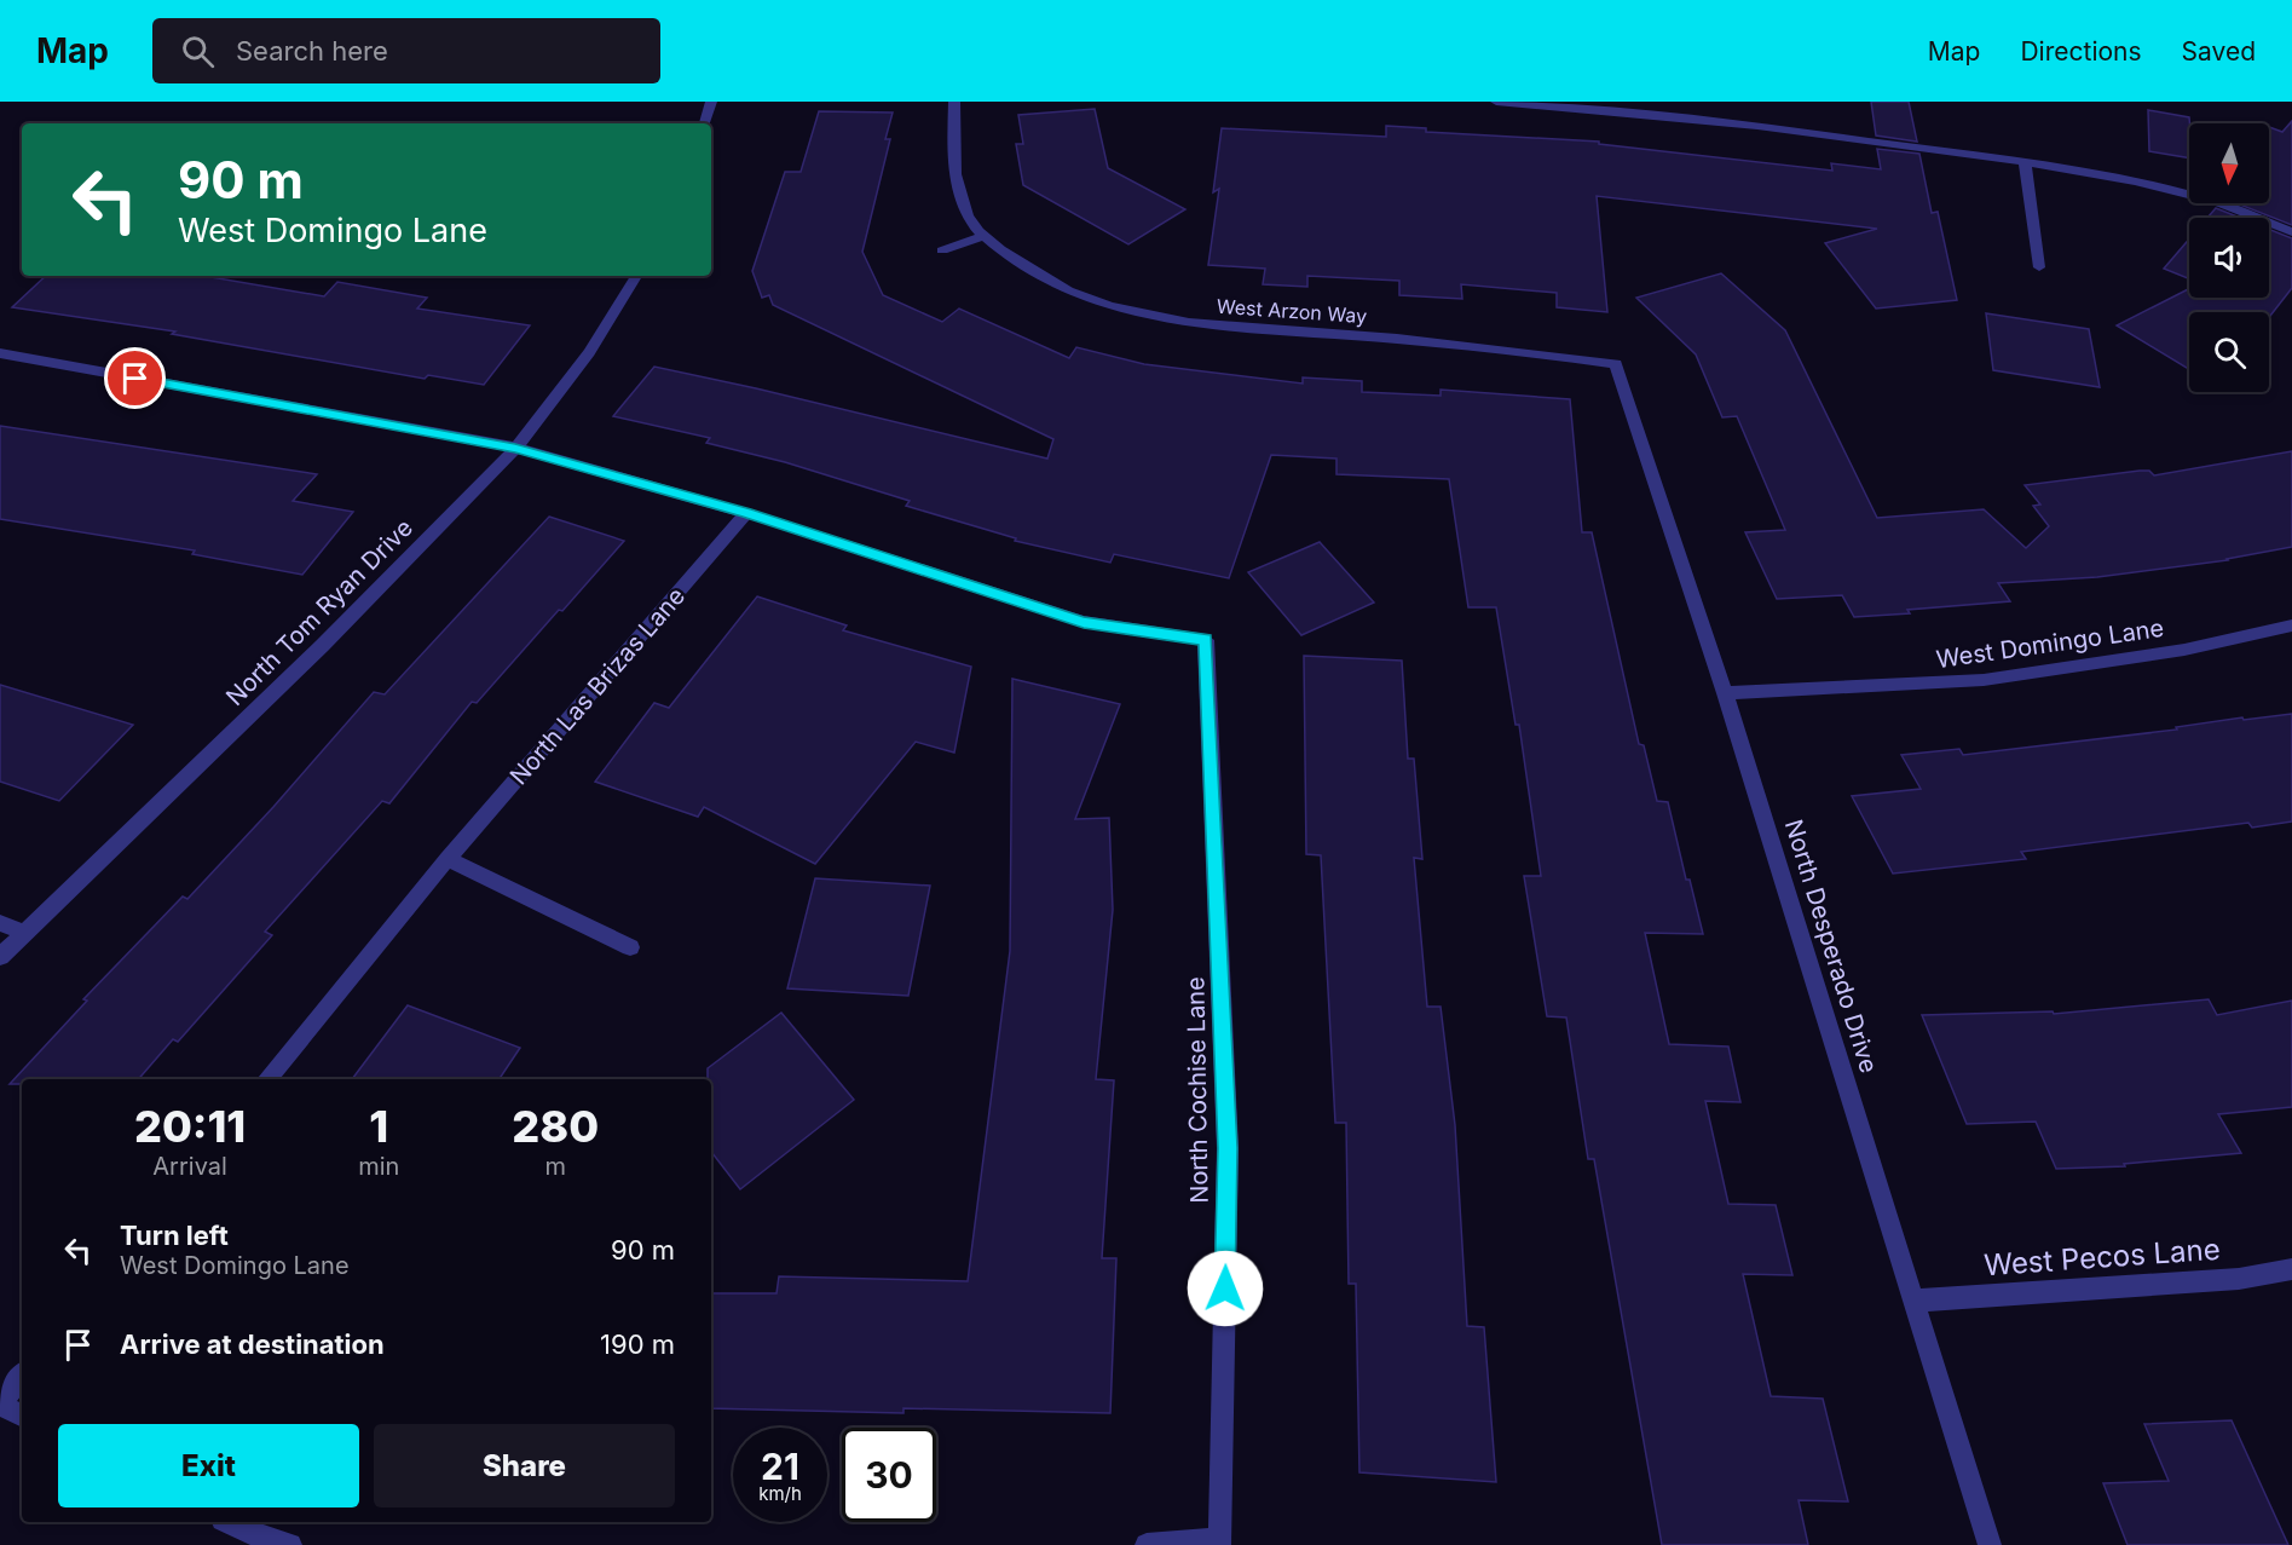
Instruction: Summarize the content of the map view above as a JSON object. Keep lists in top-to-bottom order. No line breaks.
{"streets":{"street":["West Arzon Way","North Tom Ryan Drive","West Domingo Lane","North Las Brizas Lane","North Desperado Drive","North Cochise Lane","West Pecos Lane"]},"crossings":[["West Arzon Way","North Desperado Drive"],["West Domingo Lane","North Desperado Drive"],["North Las Brizas Lane","North Cochise Lane"],["North Desperado Drive","West Pecos Lane"]],"north":"bottom","page":{"header":"Map","search":"Search here","nav":["Map","Directions","Saved"],"turn":["90 m","West Domingo Lane"],"eta":["20:11","Arrival","1","min","280","m"],"list":[{"name":"Turn left","note":"West Domingo Lane","value":"90 m"},{"name":"Arrive at destination","value":"190 m"}],"buttons":["Exit","Share"],"speed":"21 km/h","limit":"30"}}
